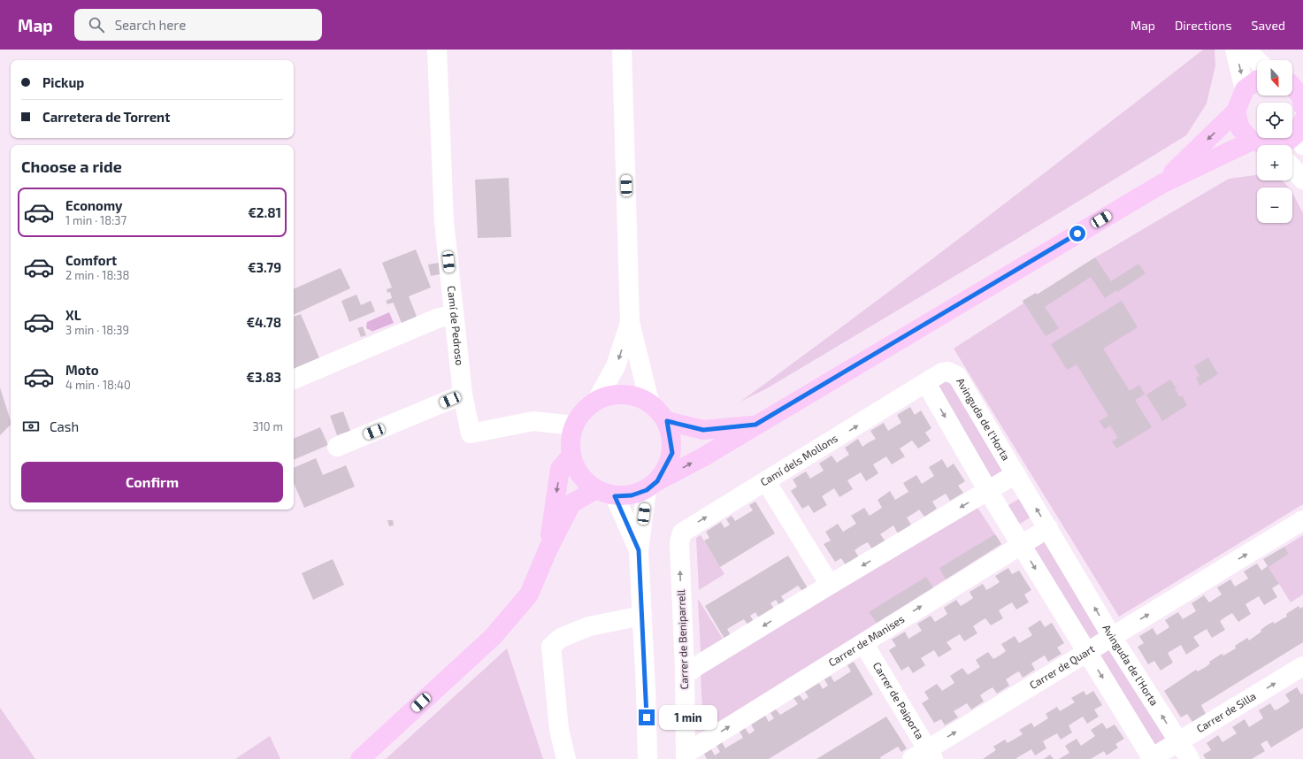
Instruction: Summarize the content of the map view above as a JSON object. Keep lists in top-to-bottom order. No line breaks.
{"streets":{"street":["Camí de Pedroso","Avinguda de l'Horta","Camí dels Mollons","Carrer de Beniparrell","Carrer de Manises","Carrer de Quart","Carrer de Paiporta","Carrer de Silla"]},"crossings":[["Avinguda de l'Horta","Camí dels Mollons"],["Avinguda de l'Horta","Carrer de Manises"],["Avinguda de l'Horta","Carrer de Quart"],["Avinguda de l'Horta","Carrer de Silla"],["Camí dels Mollons","Carrer de Beniparrell"],["Carrer de Beniparrell","Carrer de Manises"],["Carrer de Manises","Carrer de Paiporta"],["Carrer de Quart","Carrer de Paiporta"]],"one_way":["Carrer de Quart","Carrer de Silla"],"north":"bottom","page":{"header":"Map","search":"Search here","nav":["Map","Directions","Saved"],"map_buttons":["+","−"],"banner":["Pickup","Carretera de Torrent"],"heading":"Choose a ride","list":[{"name":"Economy","note":"1 min · 18:37","value":"€2.81"},{"name":"Comfort","note":"2 min · 18:38","value":"€3.79"},{"name":"XL","note":"3 min · 18:39","value":"€4.78"},{"name":"Moto","note":"4 min · 18:40","value":"€3.83"}],"pay":["Cash","310 m"],"buttons":"Confirm","bubble":"1 min"}}
